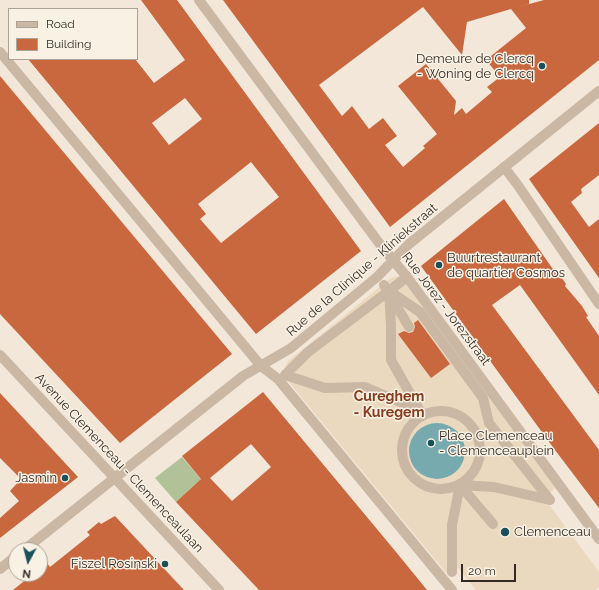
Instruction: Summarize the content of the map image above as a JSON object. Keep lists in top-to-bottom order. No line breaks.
{"streets":{"street":["Rue de la Clinique - Kliniekstraat","Rue Jorez - Jorezstraat","Avenue Clemenceau - Clemenceaulaan"]},"crossings":[["Rue de la Clinique - Kliniekstraat","Rue Jorez - Jorezstraat"],["Rue de la Clinique - Kliniekstraat","Avenue Clemenceau - Clemenceaulaan"]],"districts":["Cureghem - Kuregem"],"places":["Demeure de Clercq - Woning de Clercq","Buurtrestaurant de quartier Cosmos","Place Clemenceau - Clemenceauplein","Jasmin","Clemenceau","Fiszel Rosinski"],"legend":["Road","Building"],"scale_bar":"20 m","north":"bottom"}
